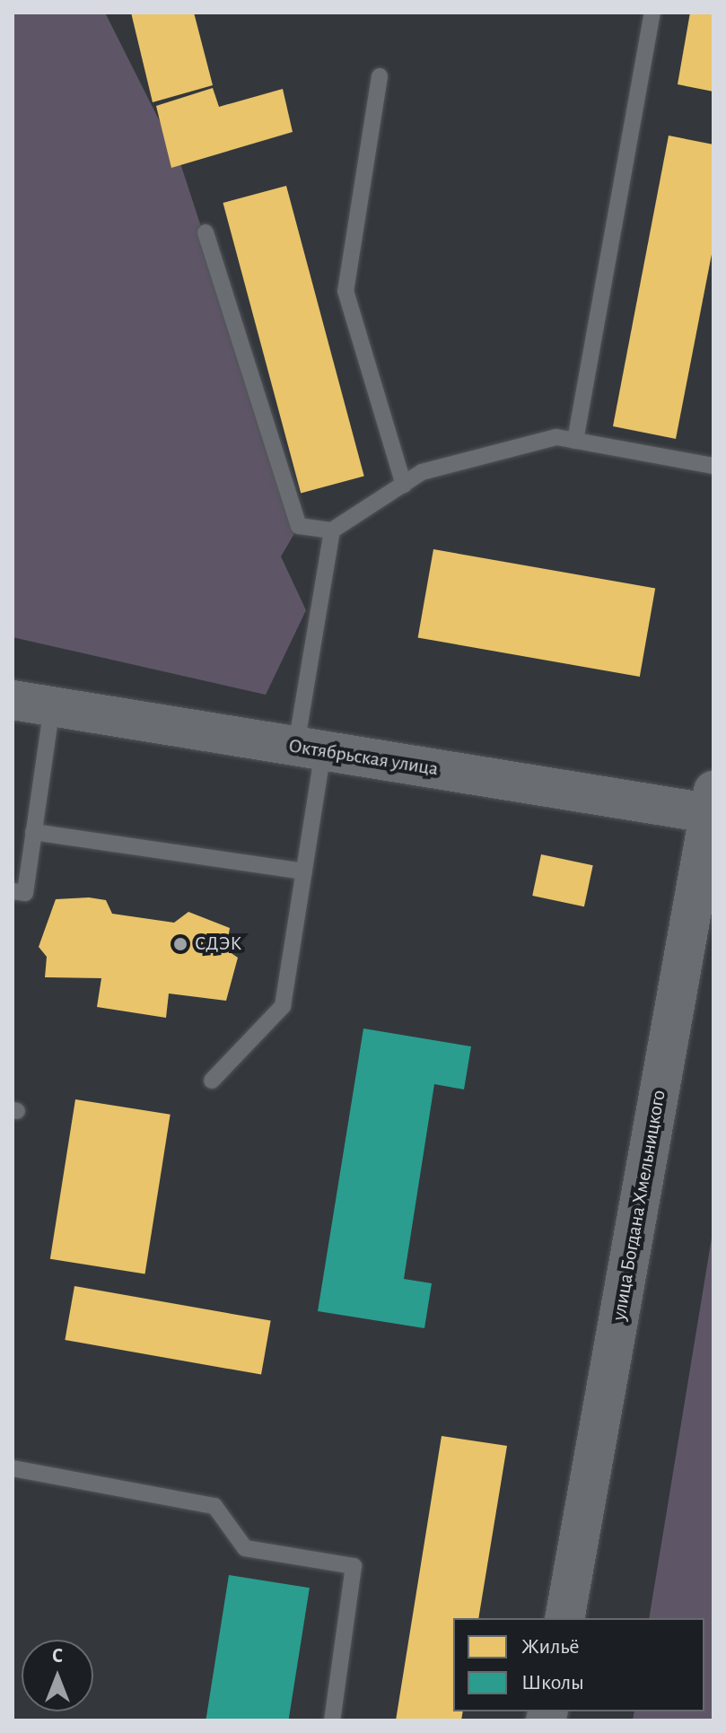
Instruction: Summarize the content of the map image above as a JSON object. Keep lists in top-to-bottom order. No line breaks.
{"streets":{"street":["Октябрьская улица","улица Богдана Хмельницкого"]},"crossings":[["Октябрьская улица","улица Богдана Хмельницкого"]],"places":["СДЭК"],"legend":["Жильё","Школы"],"north":"top"}
